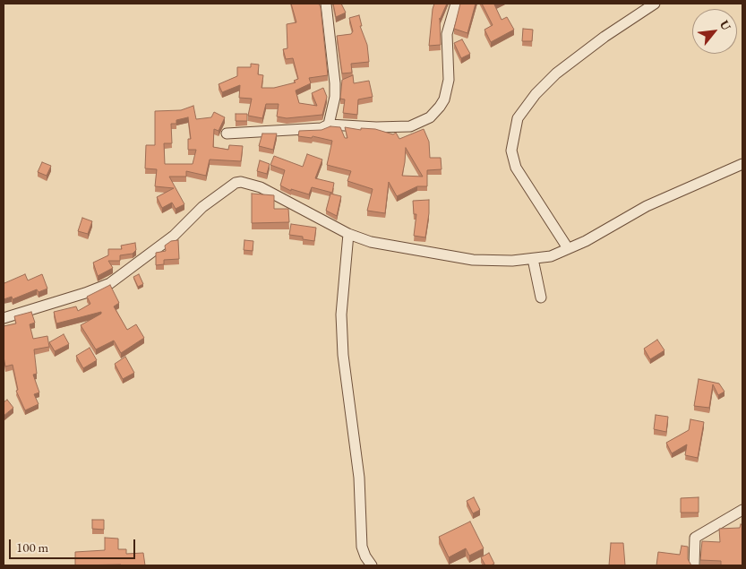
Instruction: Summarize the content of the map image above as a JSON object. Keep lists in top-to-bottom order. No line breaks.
{"scale_bar":"100 m","north":"top right"}
